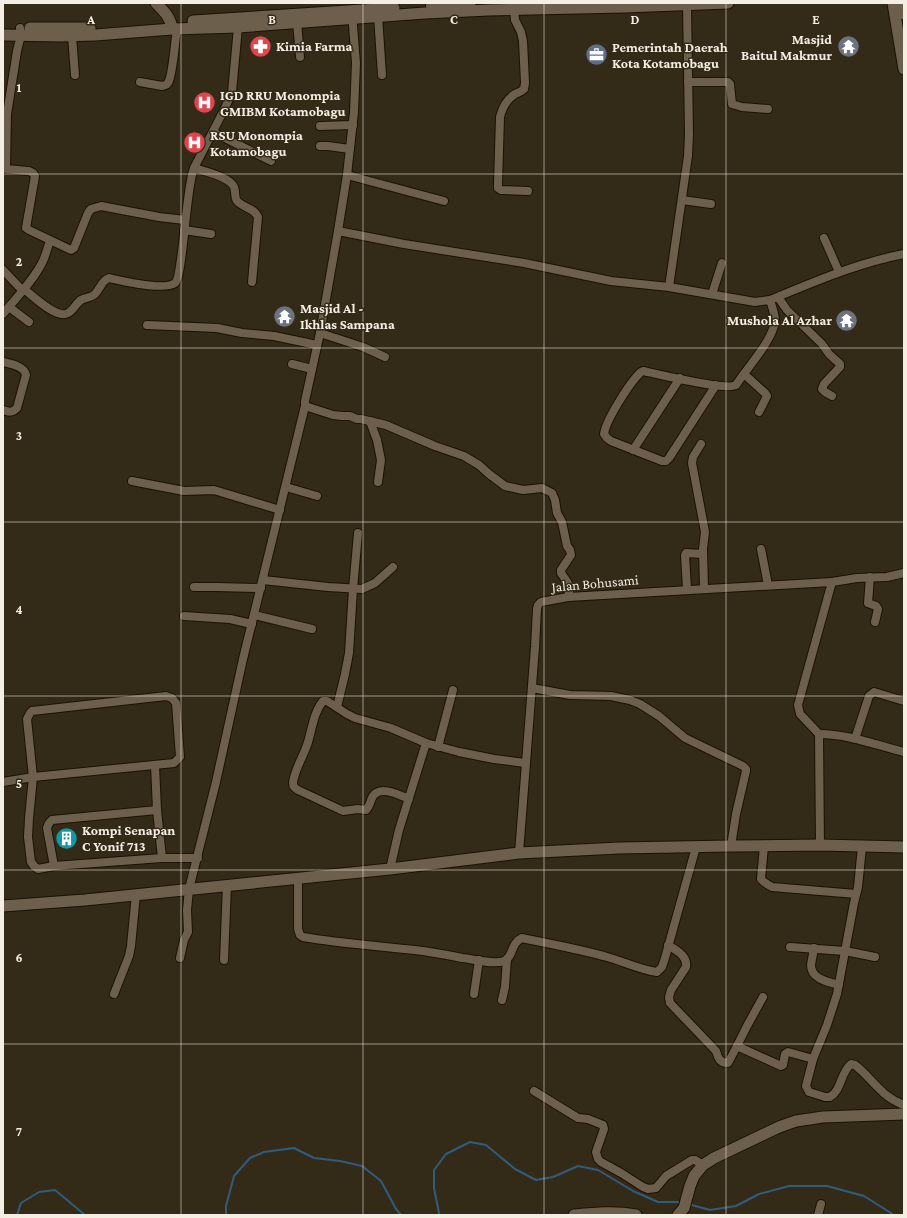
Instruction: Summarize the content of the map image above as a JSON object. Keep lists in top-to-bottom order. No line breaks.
{"streets":{"street":["Jalan Bohusami"]},"places":{"pharmacy":["Kimia Farma"],"temple":["Masjid Baitul Makmur","Masjid Al - Ikhlas Sampana","Mushola Al Azhar"],"office":["Pemerintah Daerah Kota Kotamobagu"],"hospital":["IGD RRU Monompia GMIBM Kotamobagu","RSU Monompia Kotamobagu"],"building":["Kompi Senapan C Yonif 713"]},"grid":{"columns":["A","B","C","D","E"],"rows":["1","2","3","4","5","6","7"]}}
